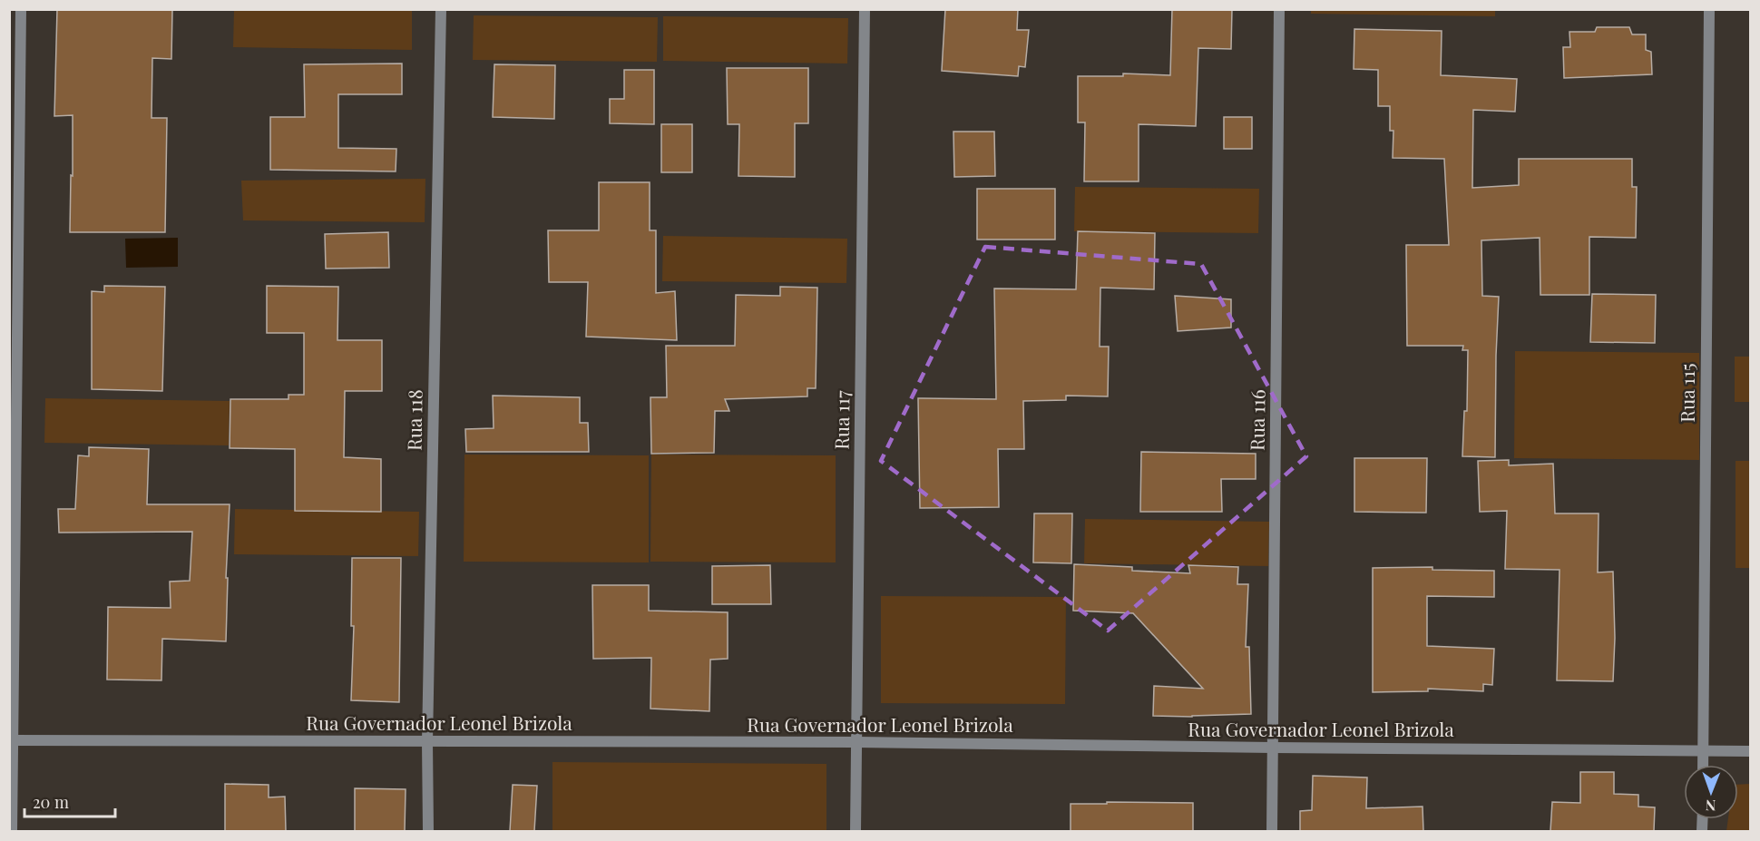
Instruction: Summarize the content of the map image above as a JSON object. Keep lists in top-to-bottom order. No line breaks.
{"streets":{"street":["Rua 115","Rua 118","Rua 117","Rua 116","Rua Governador Leonel Brizola"]},"crossings":[["Rua 115","Rua Governador Leonel Brizola"],["Rua 118","Rua Governador Leonel Brizola"],["Rua 117","Rua Governador Leonel Brizola"],["Rua 116","Rua Governador Leonel Brizola"]],"scale_bar":"20 m","north":"bottom"}
